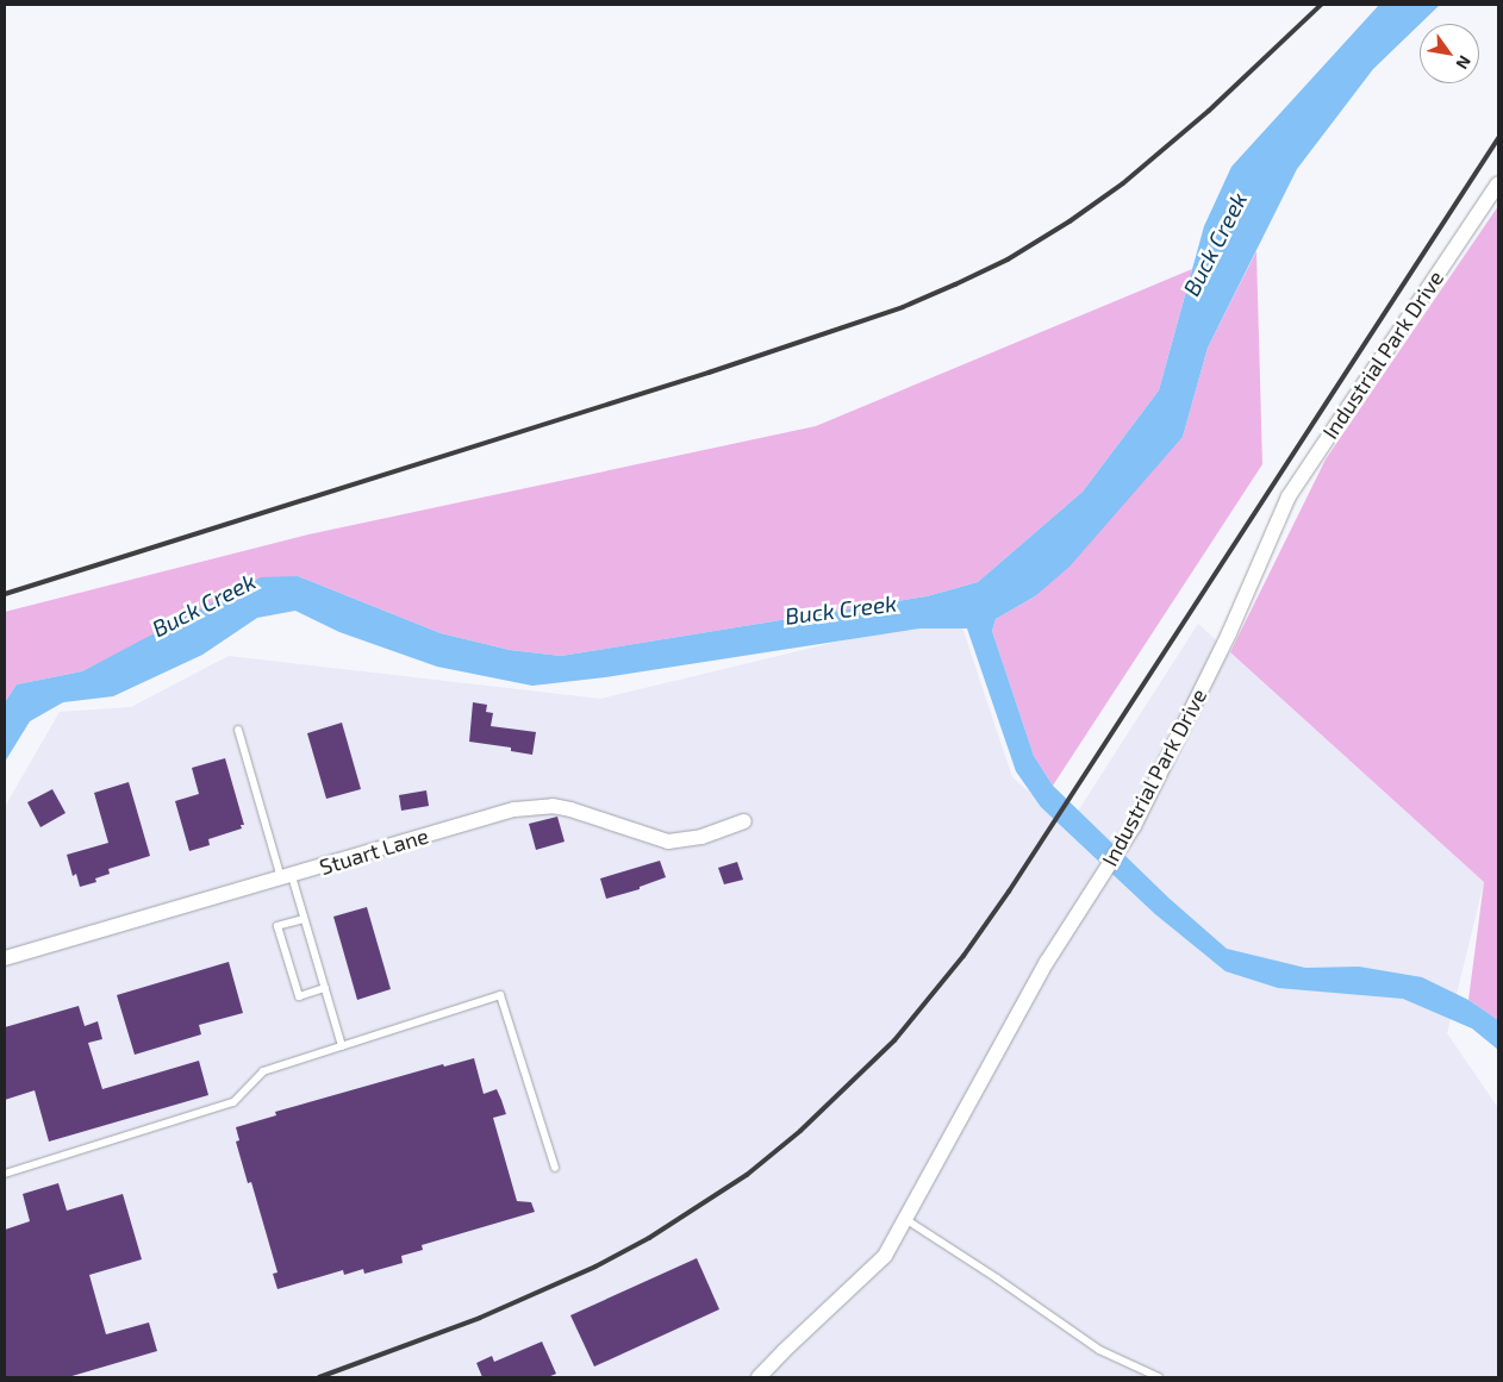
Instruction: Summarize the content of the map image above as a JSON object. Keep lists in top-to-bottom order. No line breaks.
{"streets":{"street":["Industrial Park Drive","Stuart Lane"]},"water":["Buck Creek"],"north":"bottom right"}
